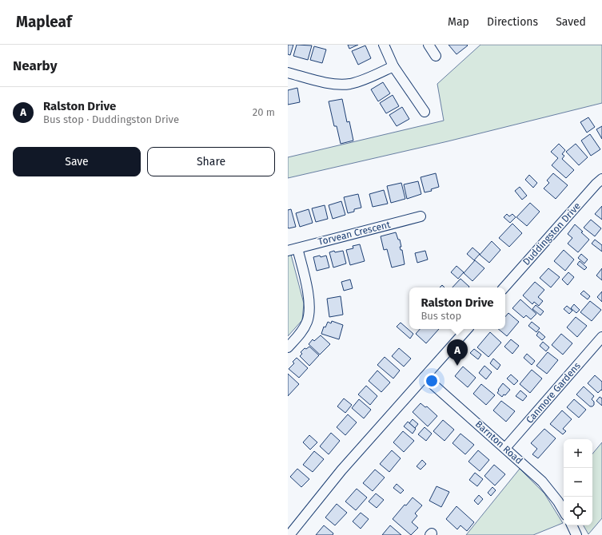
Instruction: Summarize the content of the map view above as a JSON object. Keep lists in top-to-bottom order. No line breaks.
{"streets":{"street":["Torvean Crescent","Duddingston Drive","Canmore Gardens","Barnton Road"]},"crossings":[["Canmore Gardens","Barnton Road"]],"page":{"header":"Mapleaf","nav":["Map","Directions","Saved"],"heading":"Nearby","list":[{"mark":"A","name":"Ralston Drive","note":"Bus stop · Duddingston Drive","value":"20 m"}],"buttons":["Save","Share"],"popup":["Ralston Drive","Bus stop"],"pins":"A","map_buttons":["+","−"]}}
